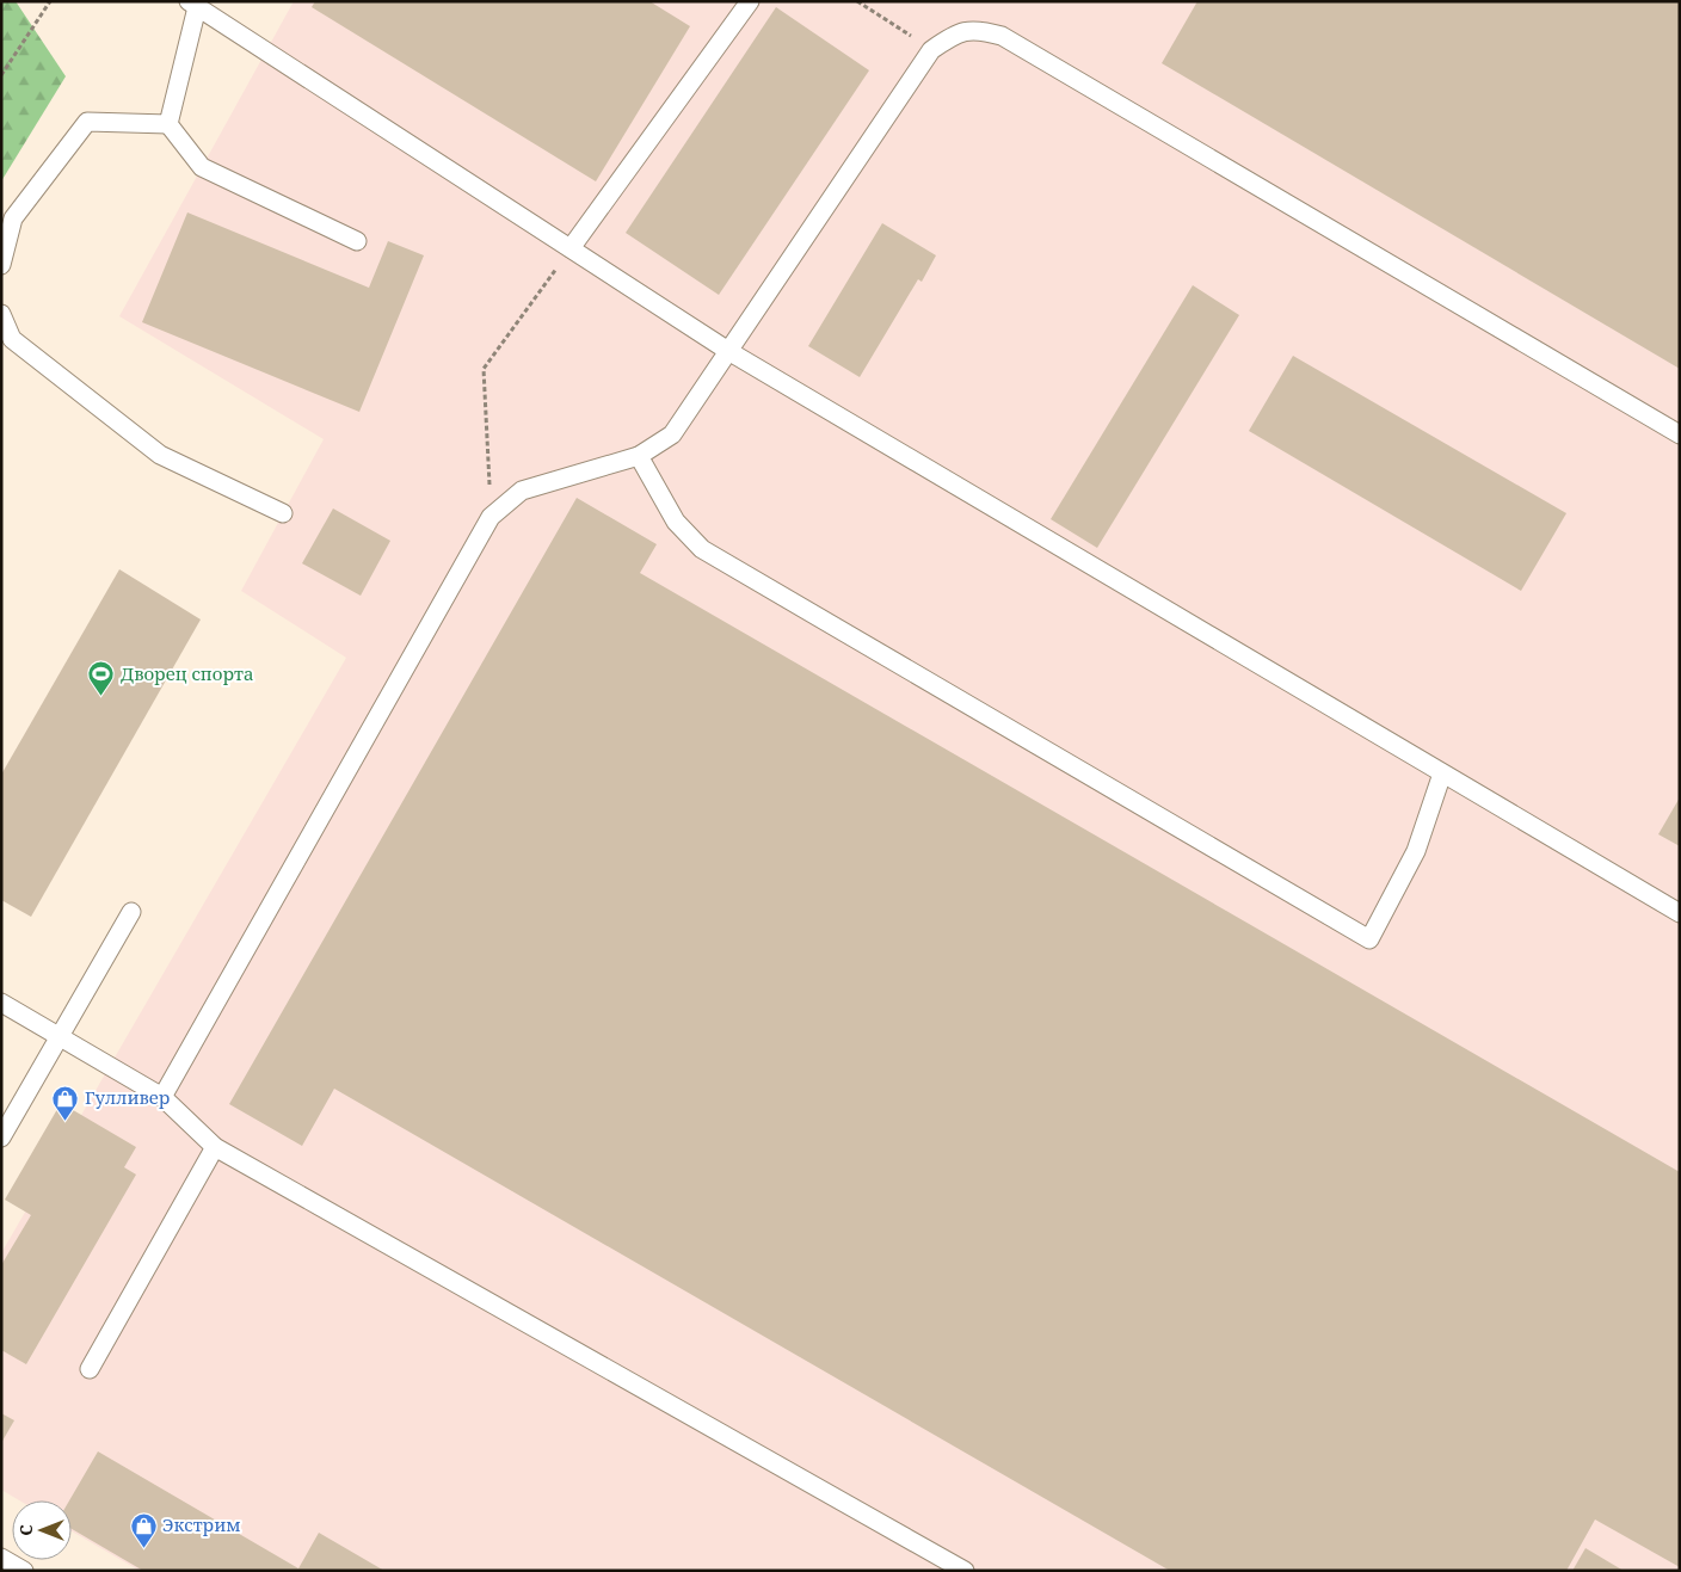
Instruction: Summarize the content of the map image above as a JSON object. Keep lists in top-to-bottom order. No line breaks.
{"places":{"sports":["Дворец спорта"],"shop":["Гулливер","Экстрим"]},"north":"left"}
